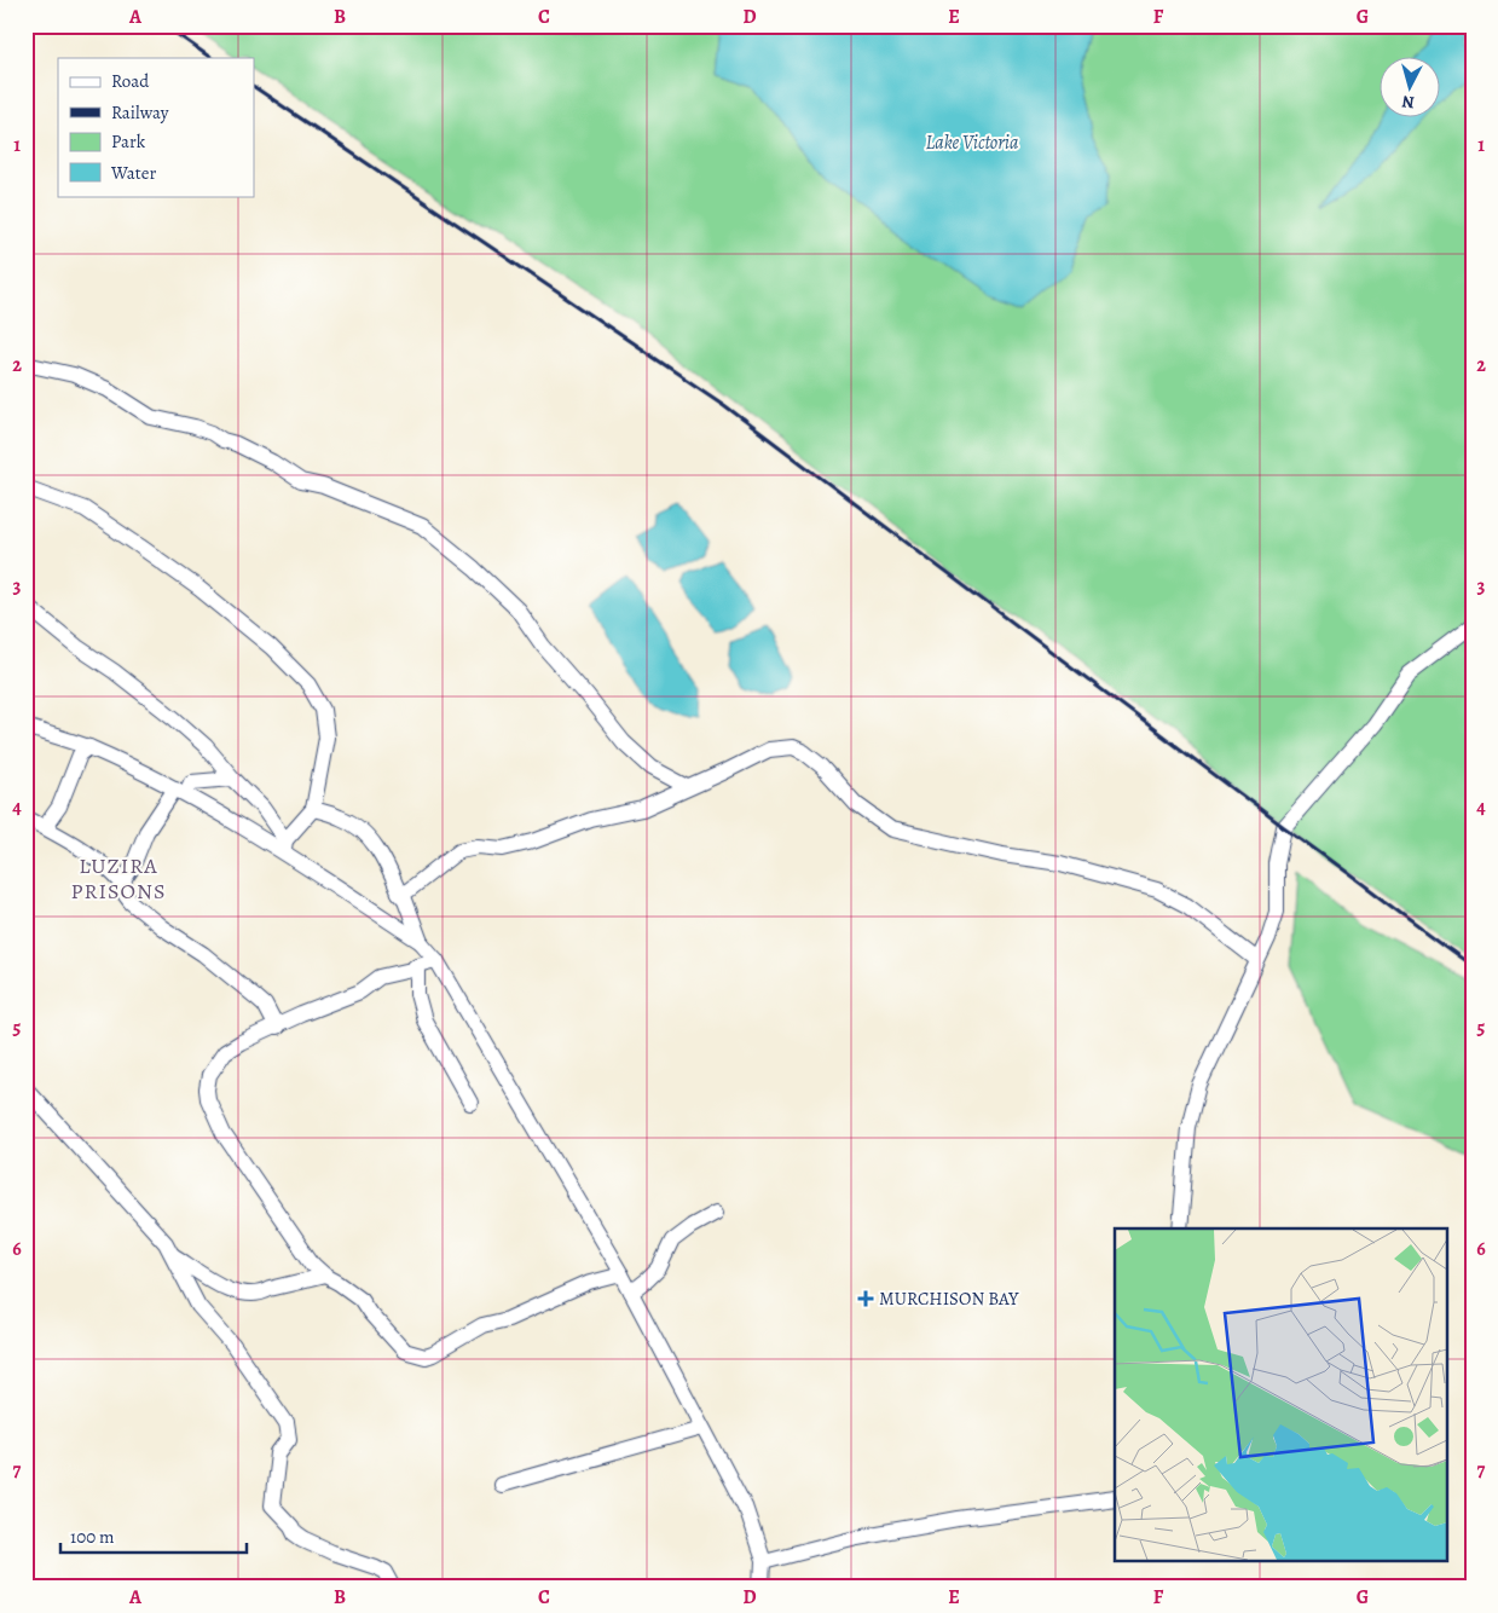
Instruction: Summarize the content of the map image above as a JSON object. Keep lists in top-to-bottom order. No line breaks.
{"districts":["LUZIRA PRISONS"],"water":["Lake Victoria"],"places":{"health":["MURCHISON BAY"]},"legend":["Road","Railway","Park","Water"],"scale_bar":"100 m","north":"bottom","grid":{"columns":["A","B","C","D","E","F","G"],"rows":["1","2","3","4","5","6","7"]}}
